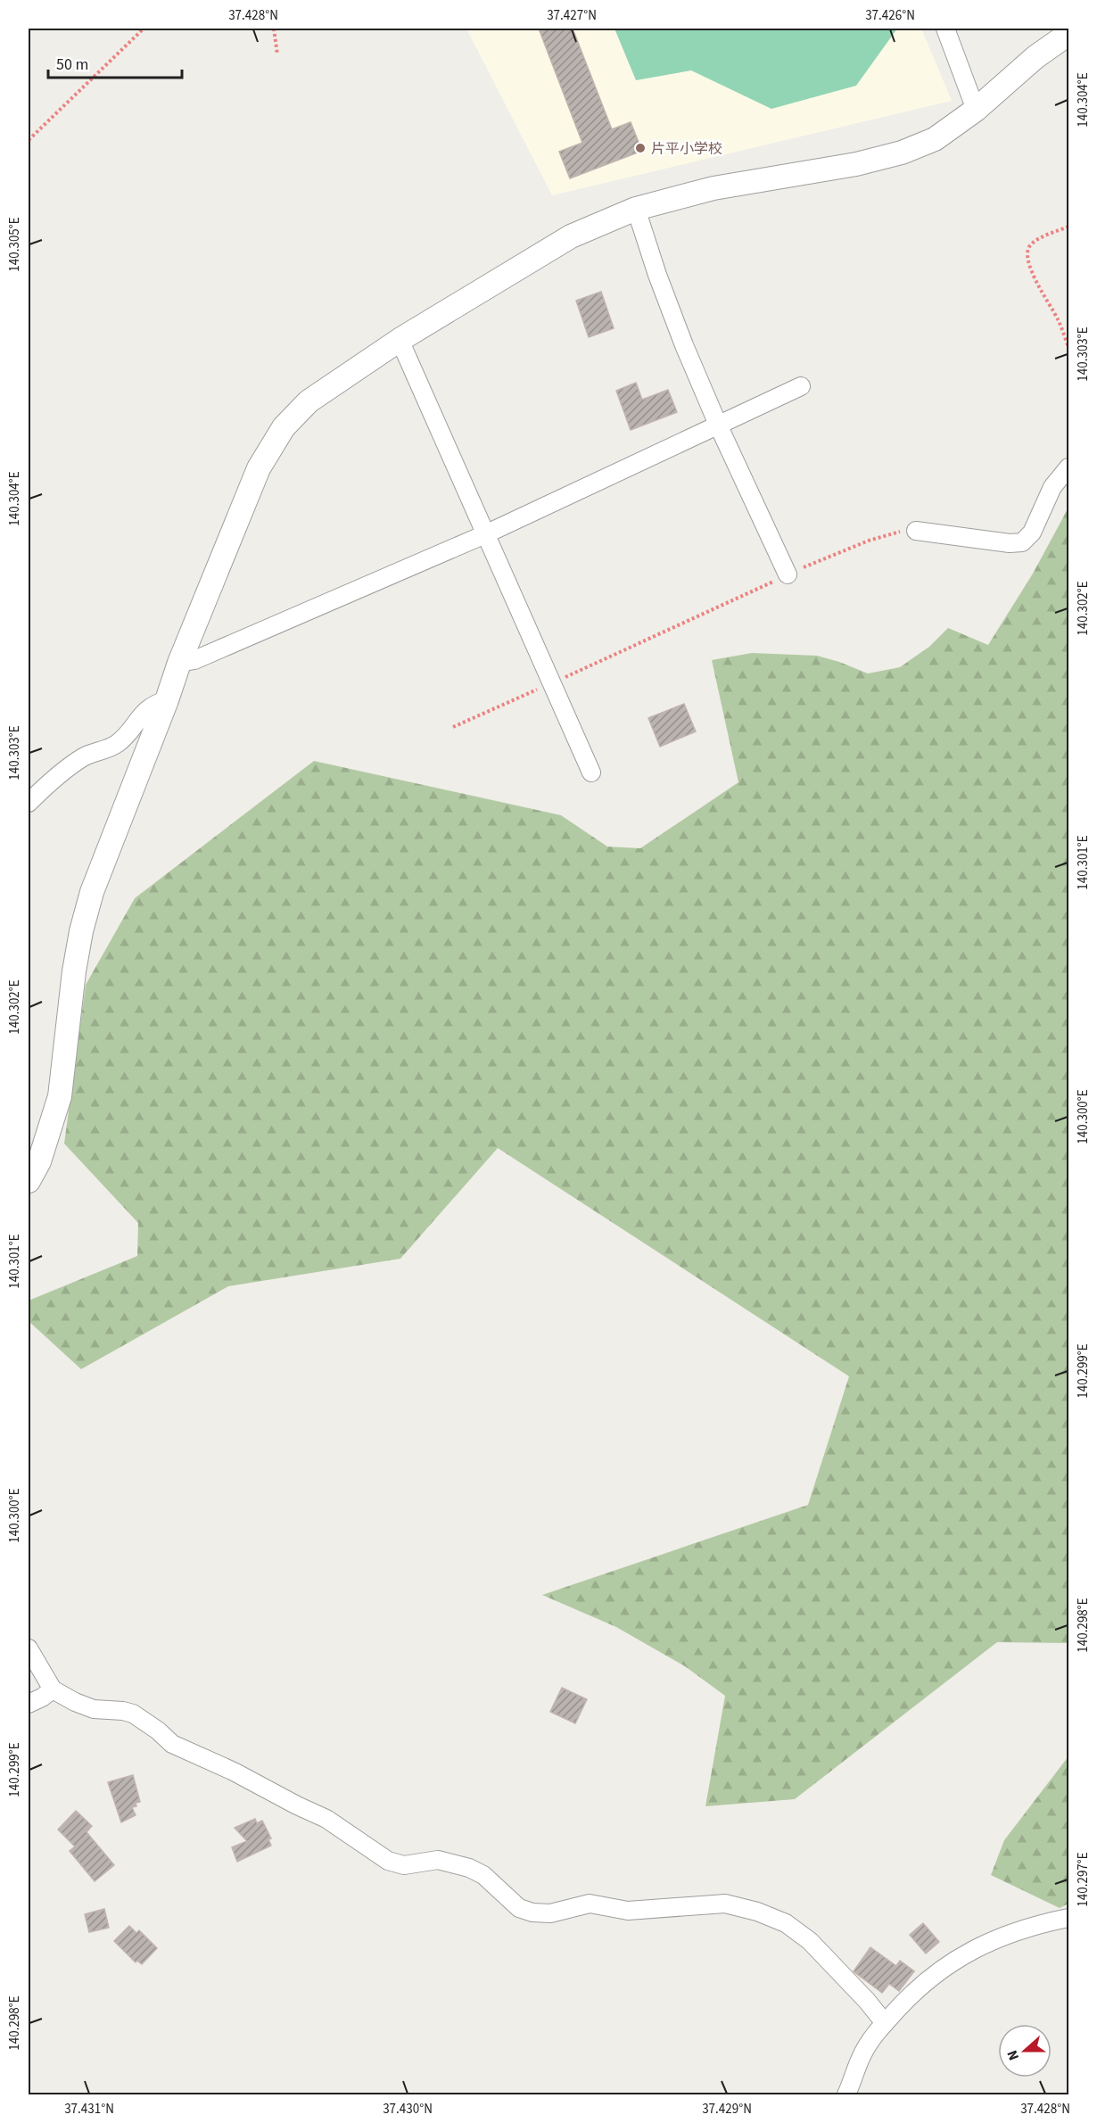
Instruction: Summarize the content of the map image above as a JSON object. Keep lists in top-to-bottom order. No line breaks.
{"places":["片平小学校"],"scale_bar":"50 m","north":"left","coordinates":["37.428°N","37.427°N","37.426°N","140.304°E","140.305°E","140.303°E","140.302°E","140.301°E","140.300°E","140.299°E","140.298°E","140.297°E","37.431°N","37.430°N","37.429°N"]}
